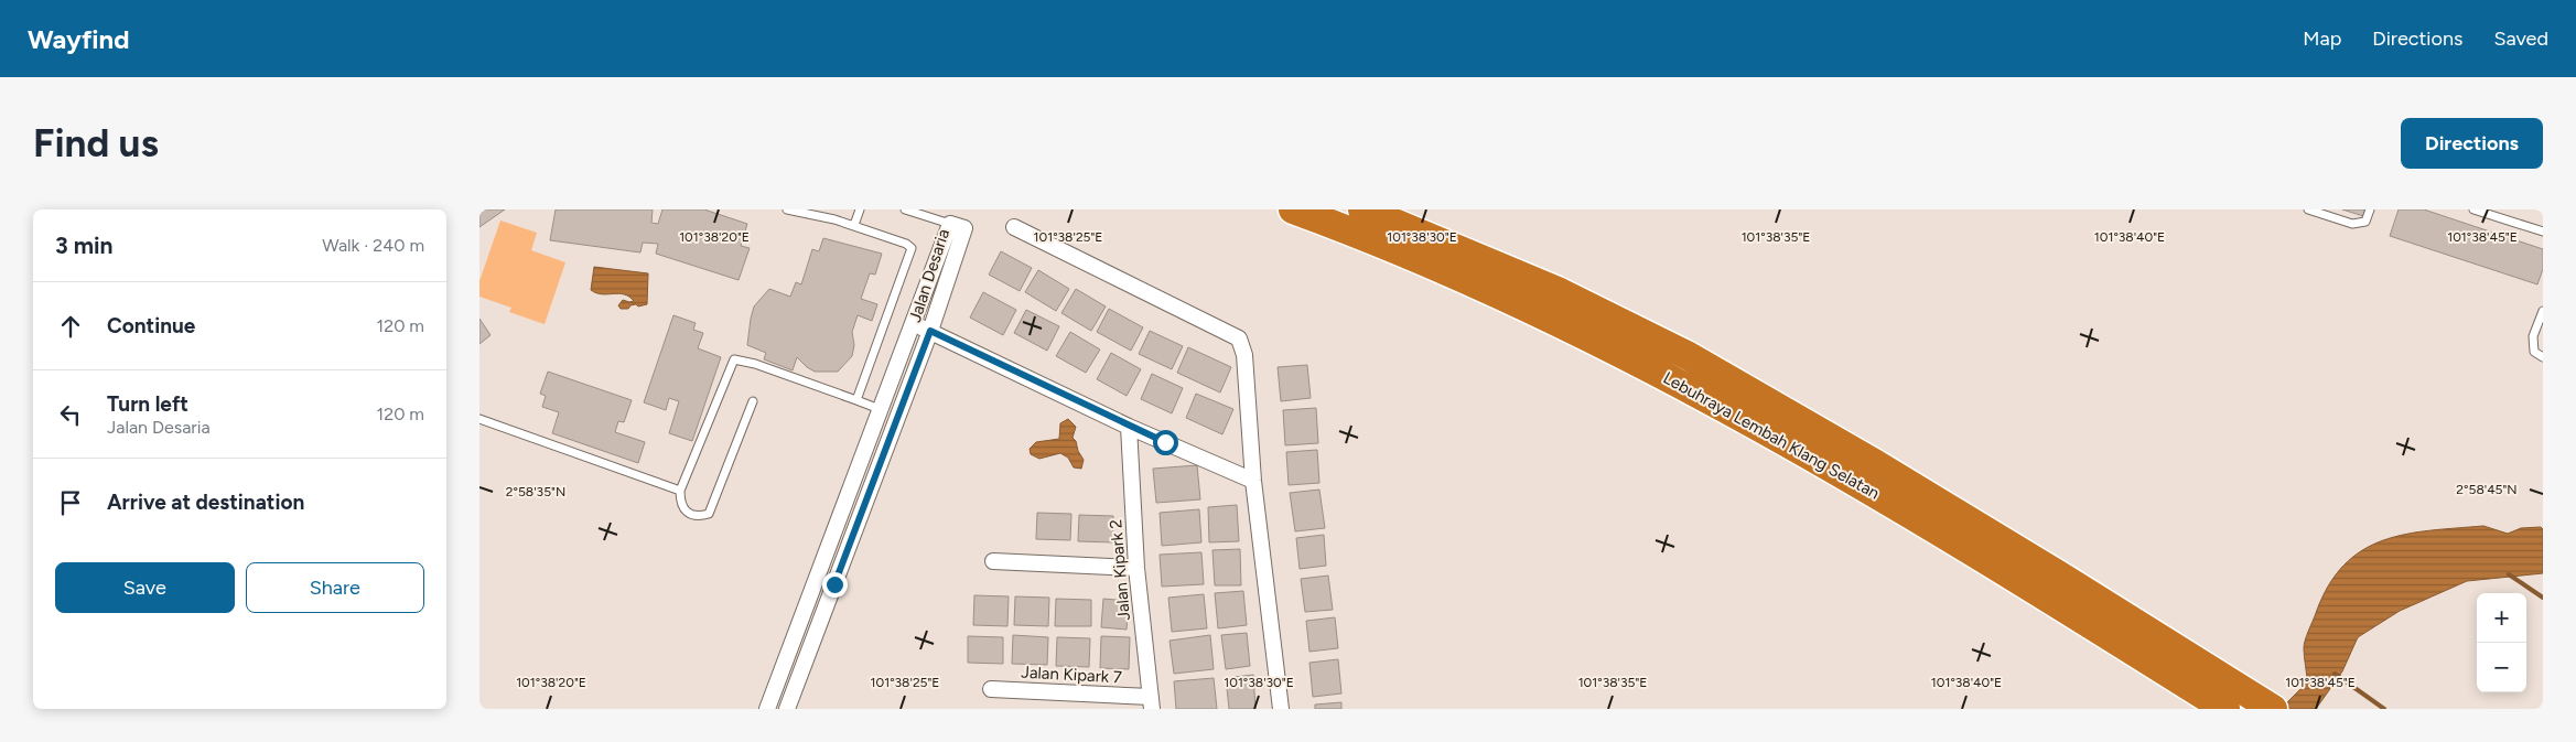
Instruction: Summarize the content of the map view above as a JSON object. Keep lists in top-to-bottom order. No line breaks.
{"streets":{"highway":["Lebuhraya Lembah Klang Selatan"],"street":["Jalan Desaria","Jalan Kipark 2","Jalan Kipark 7"]},"crossings":[["Jalan Kipark 2","Jalan Kipark 7"]],"page":{"header":"Wayfind","nav":["Map","Directions","Saved"],"buttons":["Directions",["Save","Share"]],"title":"Find us","heading":["3 min","Walk · 240 m"],"list":[["Continue","120 m"],["Turn left","Jalan Desaria","120 m"],"Arrive at destination"],"map_buttons":["+","−"]},"coordinates":["101°38'20\"E","101°38'25\"E","101°38'30\"E","101°38'35\"E","101°38'40\"E","101°38'45\"E","2°58'45\"N","2°58'35\"N"]}
